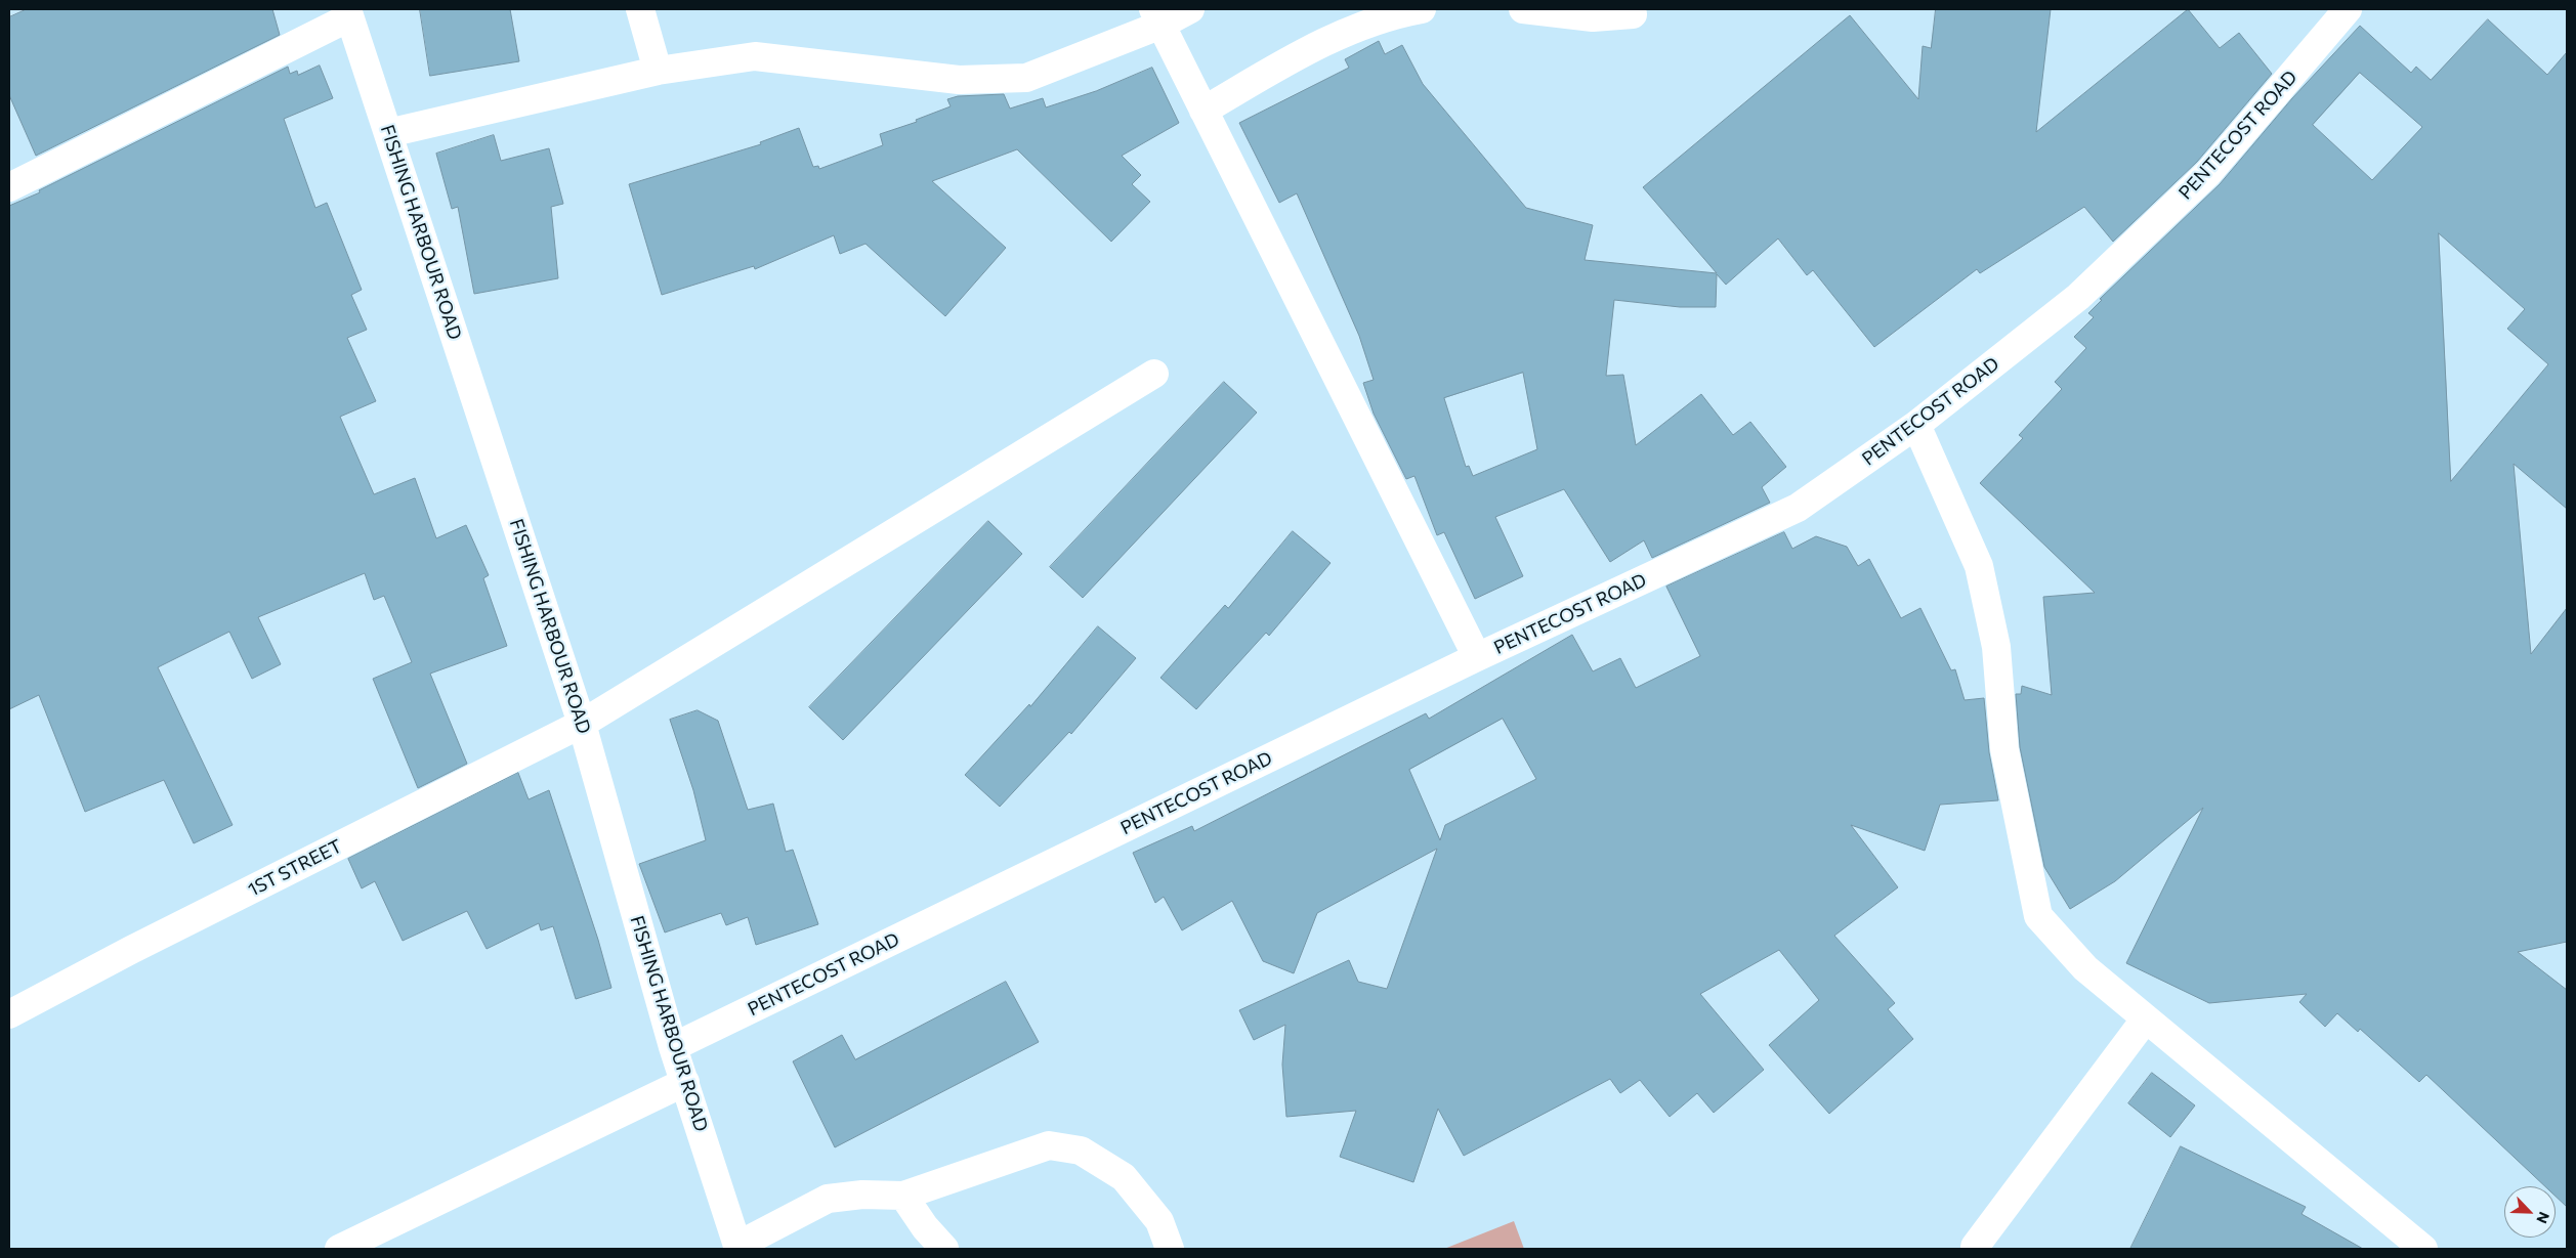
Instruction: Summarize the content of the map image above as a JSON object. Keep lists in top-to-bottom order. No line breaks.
{"streets":{"street":["PENTECOST ROAD","FISHING HARBOUR ROAD","1ST STREET"]},"crossings":[["PENTECOST ROAD","FISHING HARBOUR ROAD"],["FISHING HARBOUR ROAD","1ST STREET"]],"north":"bottom right"}
